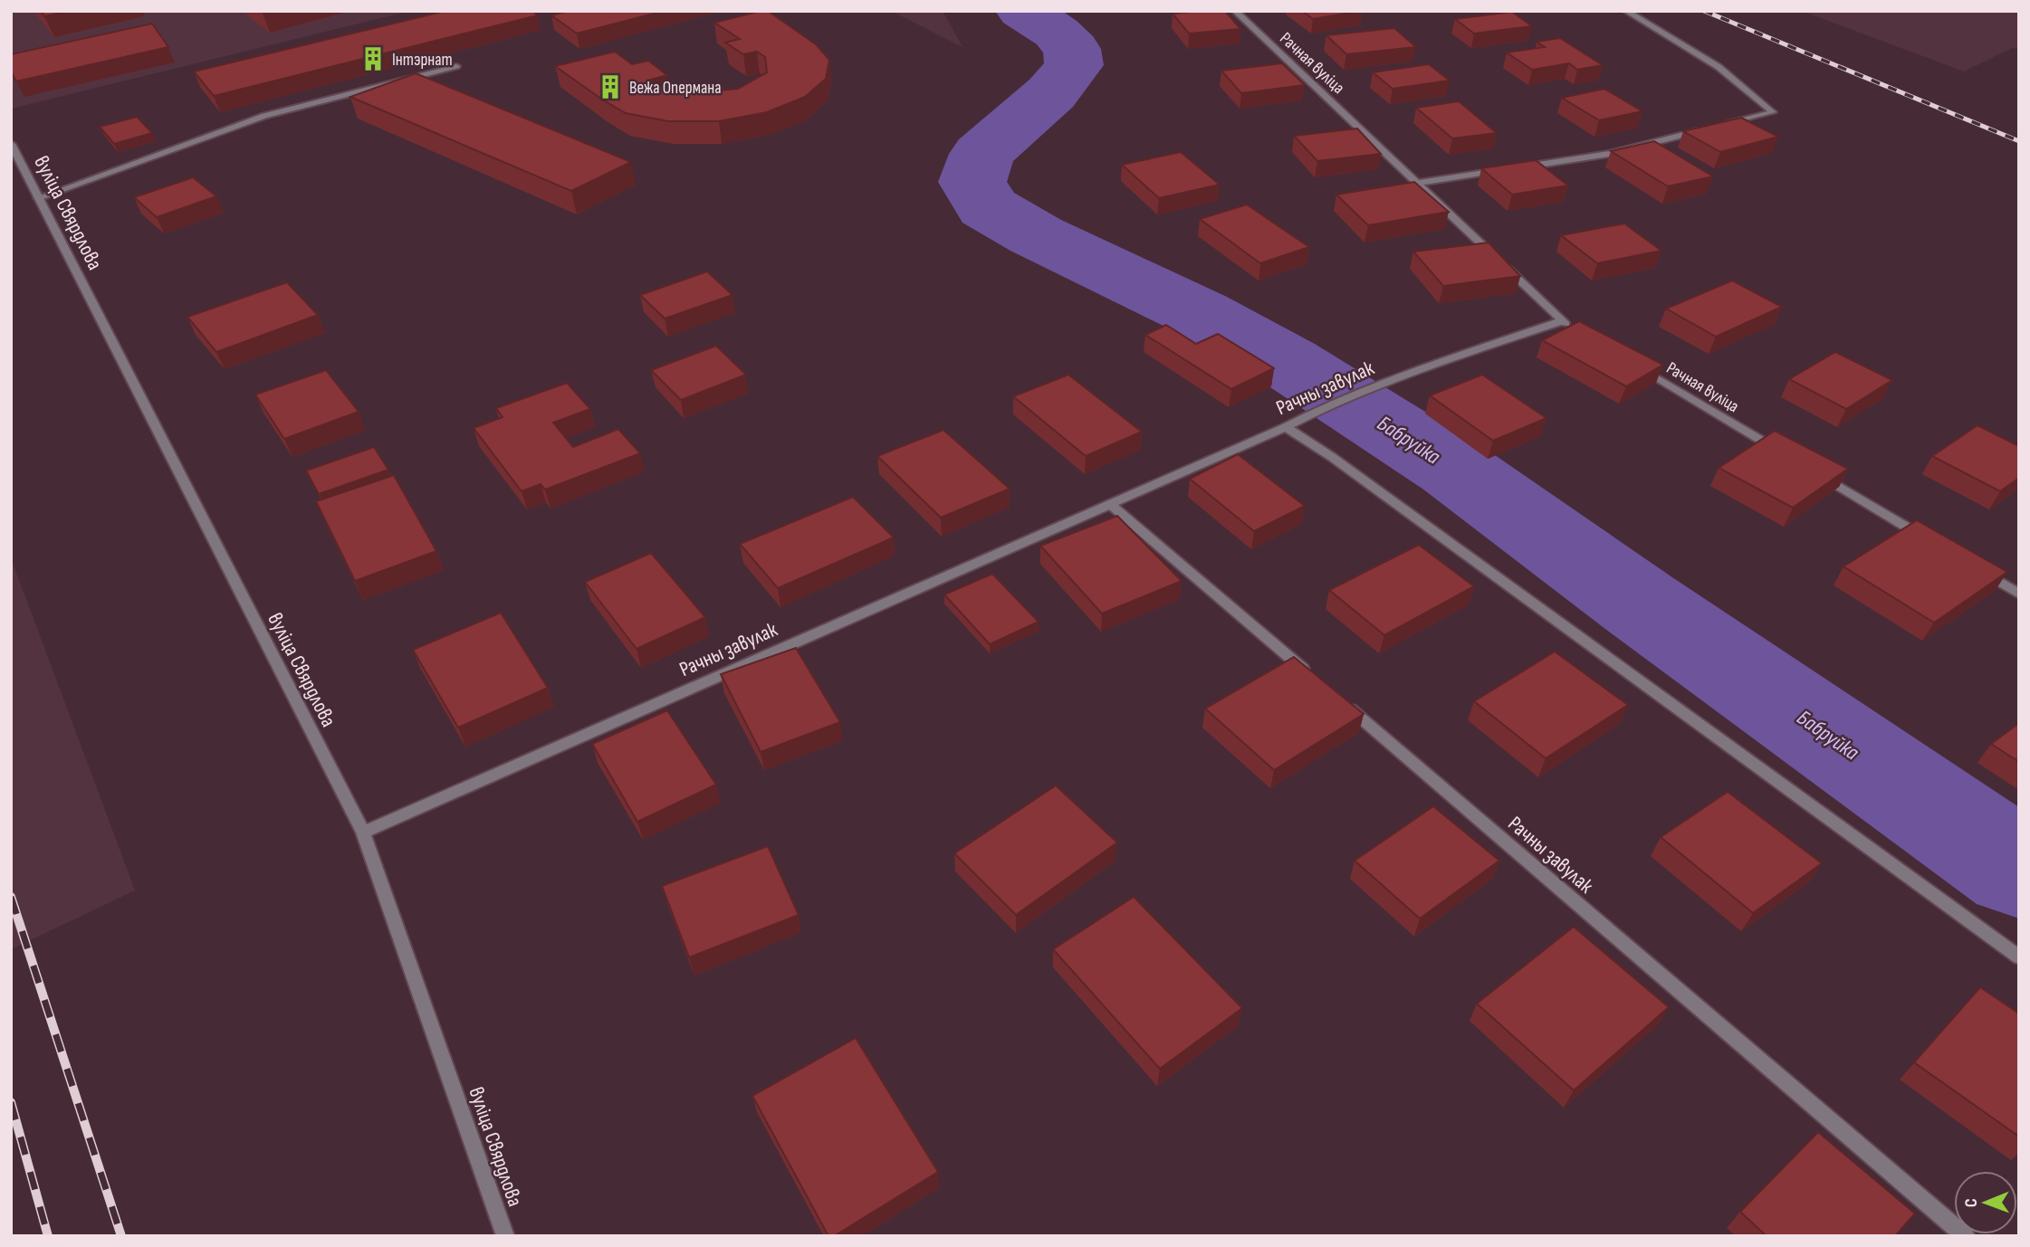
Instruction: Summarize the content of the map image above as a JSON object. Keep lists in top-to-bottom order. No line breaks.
{"streets":{"street":["Рачная вуліца","вуліца Свярдлова","Рачны завулак"]},"crossings":[["Рачная вуліца","Рачны завулак"],["вуліца Свярдлова","Рачны завулак"]],"water":["Бабруйка"],"places":{"building":["Інтэрнат","Вежа Опермана"]},"north":"left"}
